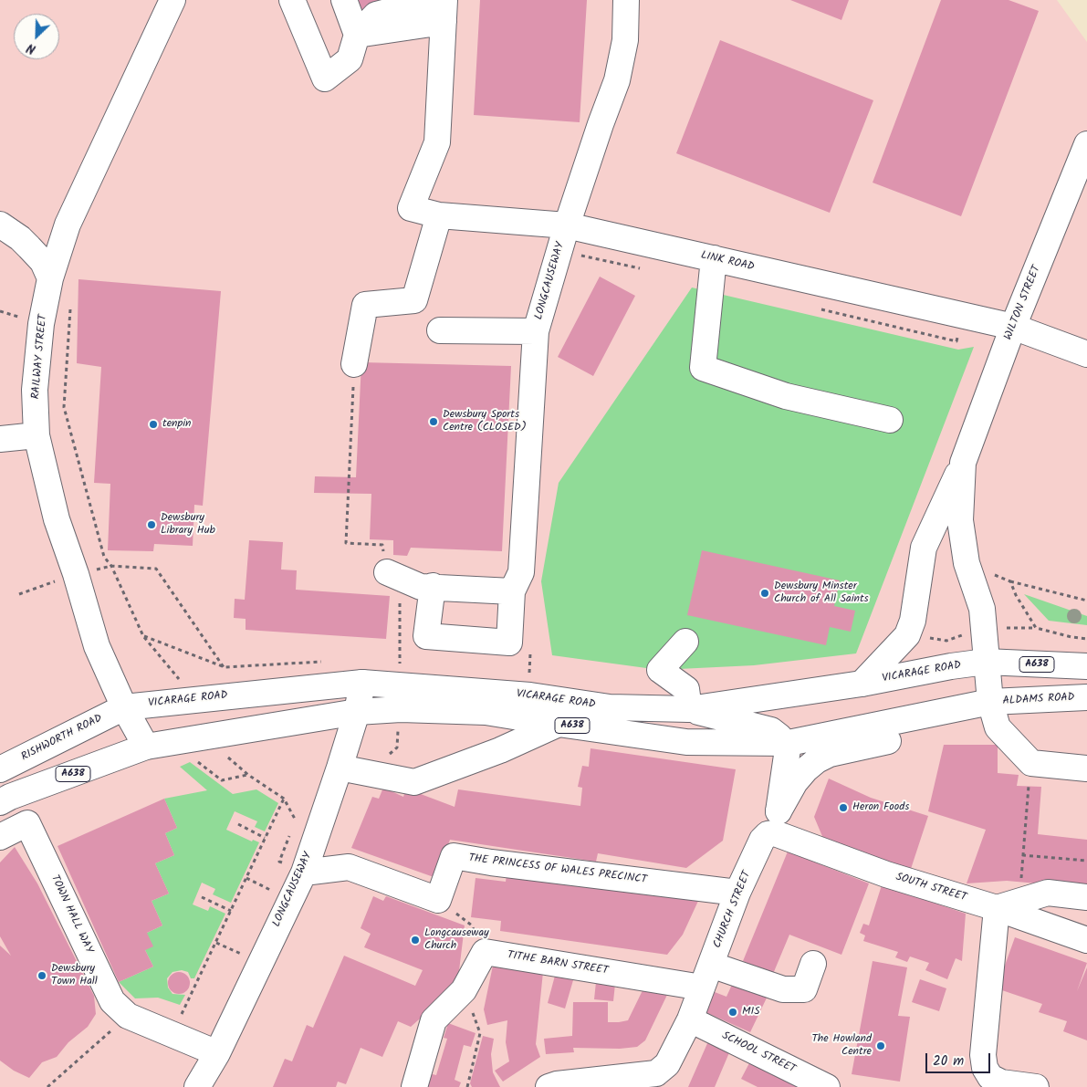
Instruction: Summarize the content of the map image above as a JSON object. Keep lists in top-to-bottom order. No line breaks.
{"streets":{"main road":["LINK ROAD","LONGCAUSEWAY","WILTON STREET","RAILWAY STREET","A638","VICARAGE ROAD","ALDAMS ROAD","RISHWORTH ROAD","THE PRINCESS OF WALES PRECINCT","SOUTH STREET","CHURCH STREET","TOWN HALL WAY","TITHE BARN STREET","SCHOOL STREET"]},"crossings":[["LINK ROAD","LONGCAUSEWAY"],["LINK ROAD","WILTON STREET"],["LONGCAUSEWAY","VICARAGE ROAD"],["LONGCAUSEWAY","TOWN HALL WAY"],["WILTON STREET","A638"],["WILTON STREET","VICARAGE ROAD"],["WILTON STREET","ALDAMS ROAD"],["RAILWAY STREET","A638"],["RAILWAY STREET","VICARAGE ROAD"],["RAILWAY STREET","RISHWORTH ROAD"],["A638","VICARAGE ROAD"],["VICARAGE ROAD","ALDAMS ROAD"],["VICARAGE ROAD","RISHWORTH ROAD"],["VICARAGE ROAD","CHURCH STREET"],["THE PRINCESS OF WALES PRECINCT","CHURCH STREET"],["SOUTH STREET","CHURCH STREET"],["CHURCH STREET","TITHE BARN STREET"],["CHURCH STREET","SCHOOL STREET"]],"places":["Dewsbury Sports Centre (CLOSED)","tenpin","Dewsbury Library Hub","Dewsbury Minster Church of All Saints","Heron Foods","Longcauseway Church","Dewsbury Town Hall","MIS","The Howland Centre"],"scale_bar":"20 m","north":"bottom left"}
